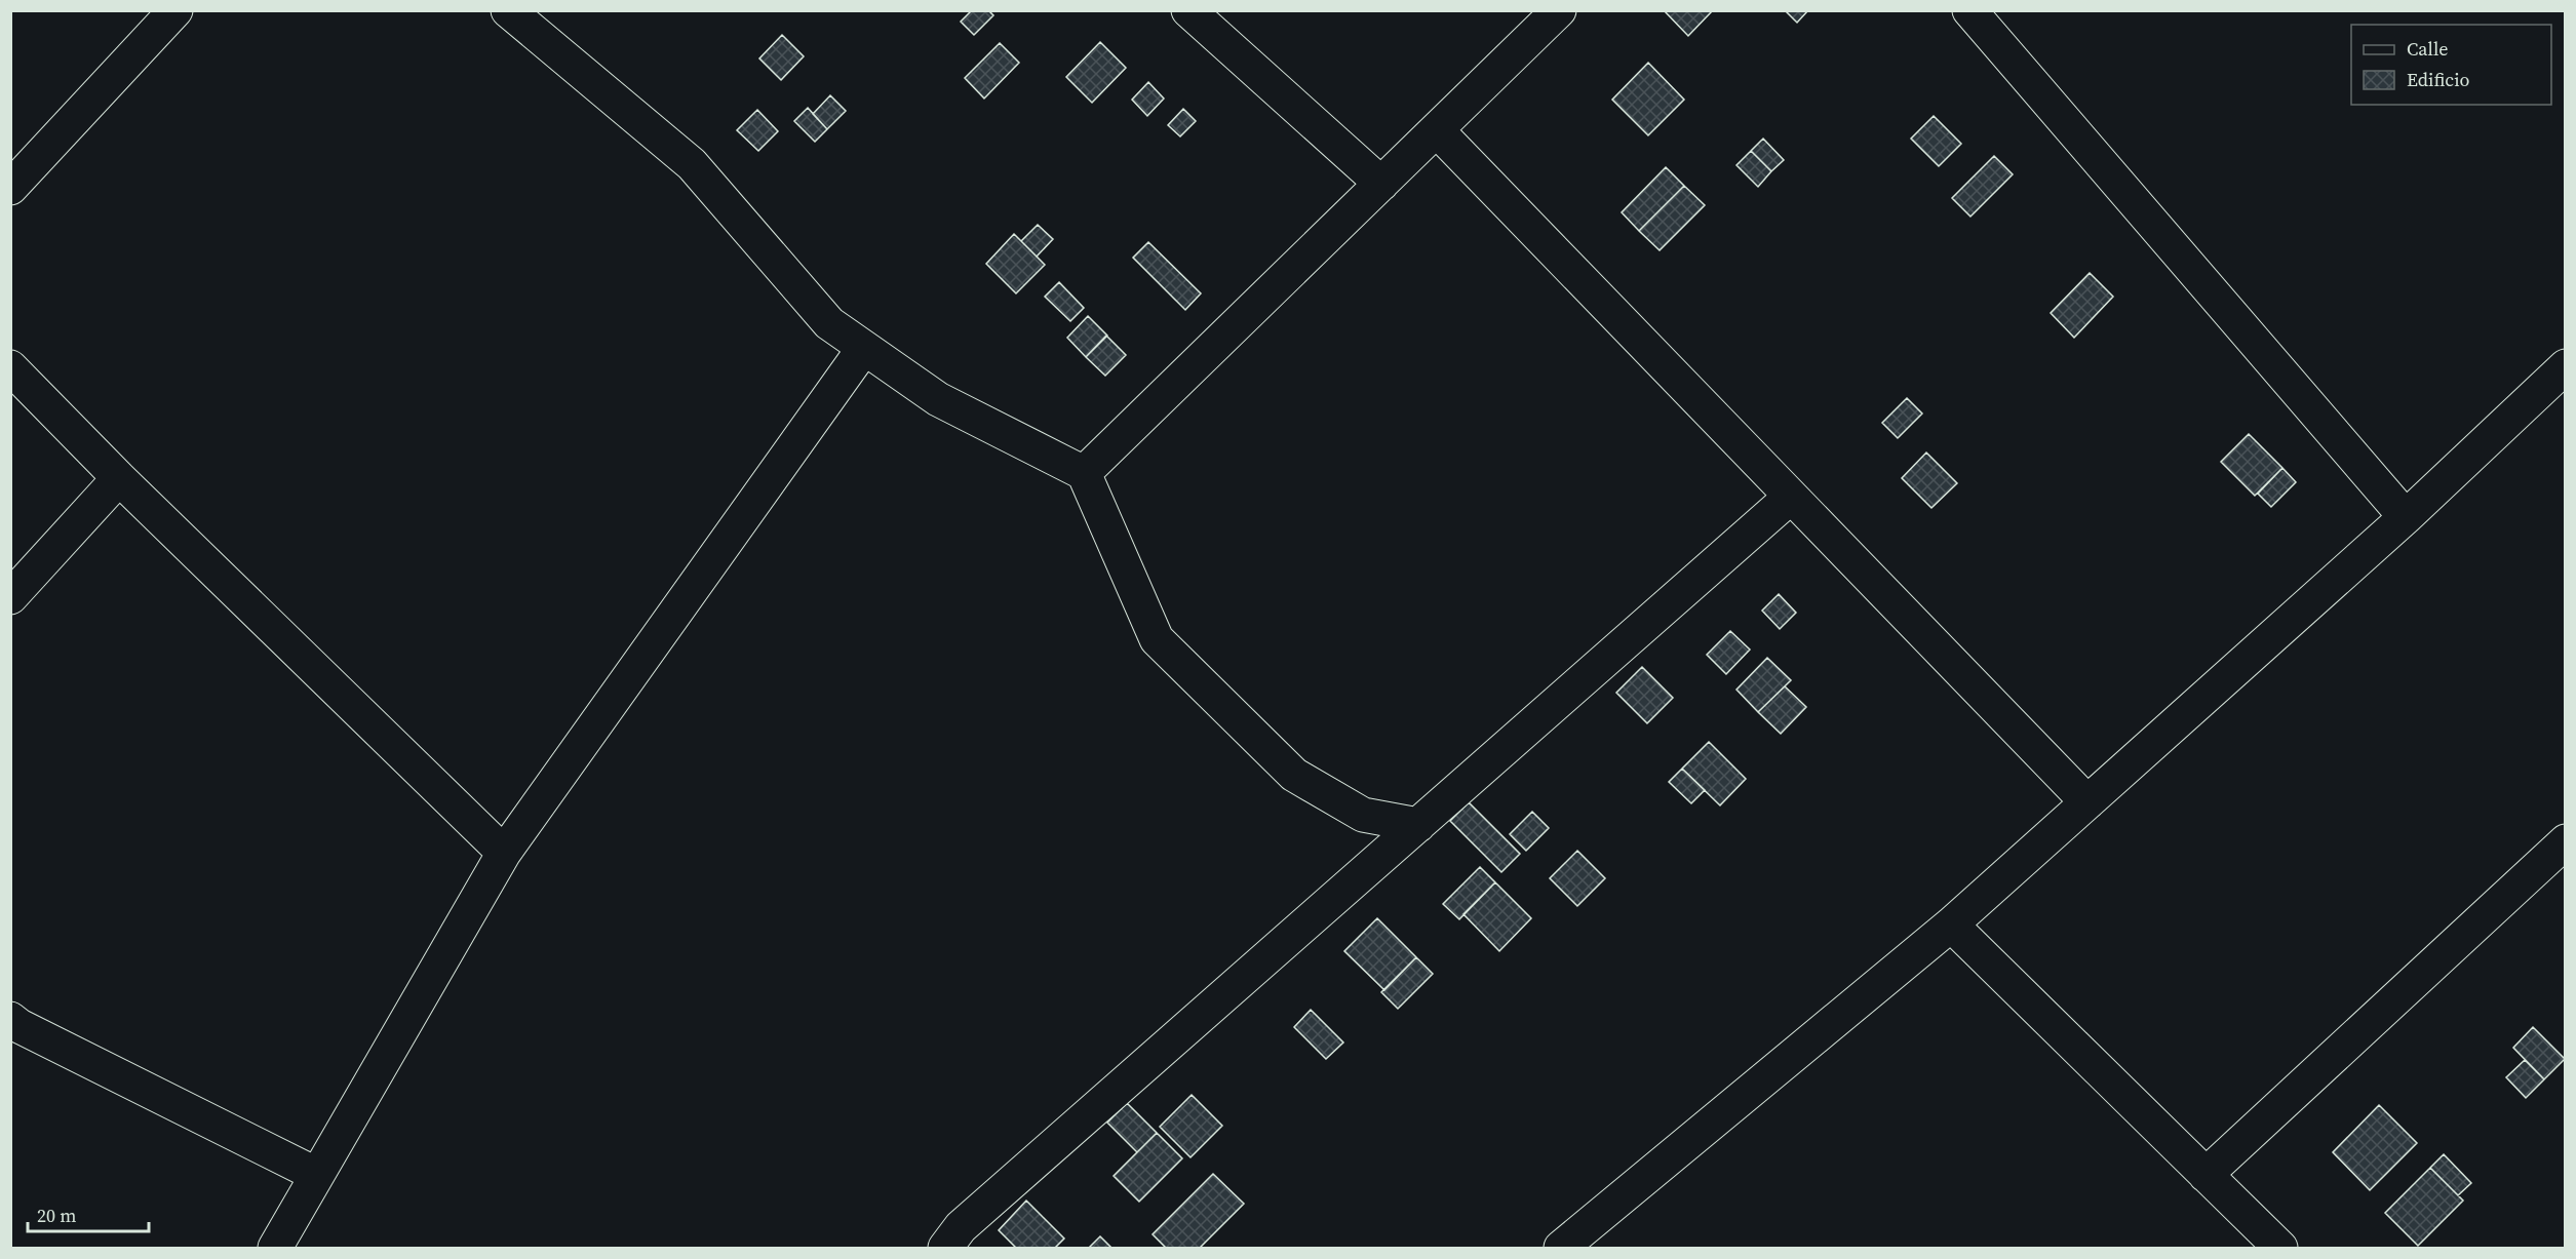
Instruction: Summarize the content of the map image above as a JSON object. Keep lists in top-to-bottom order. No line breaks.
{"legend":["Calle","Edificio"],"scale_bar":"20 m"}
